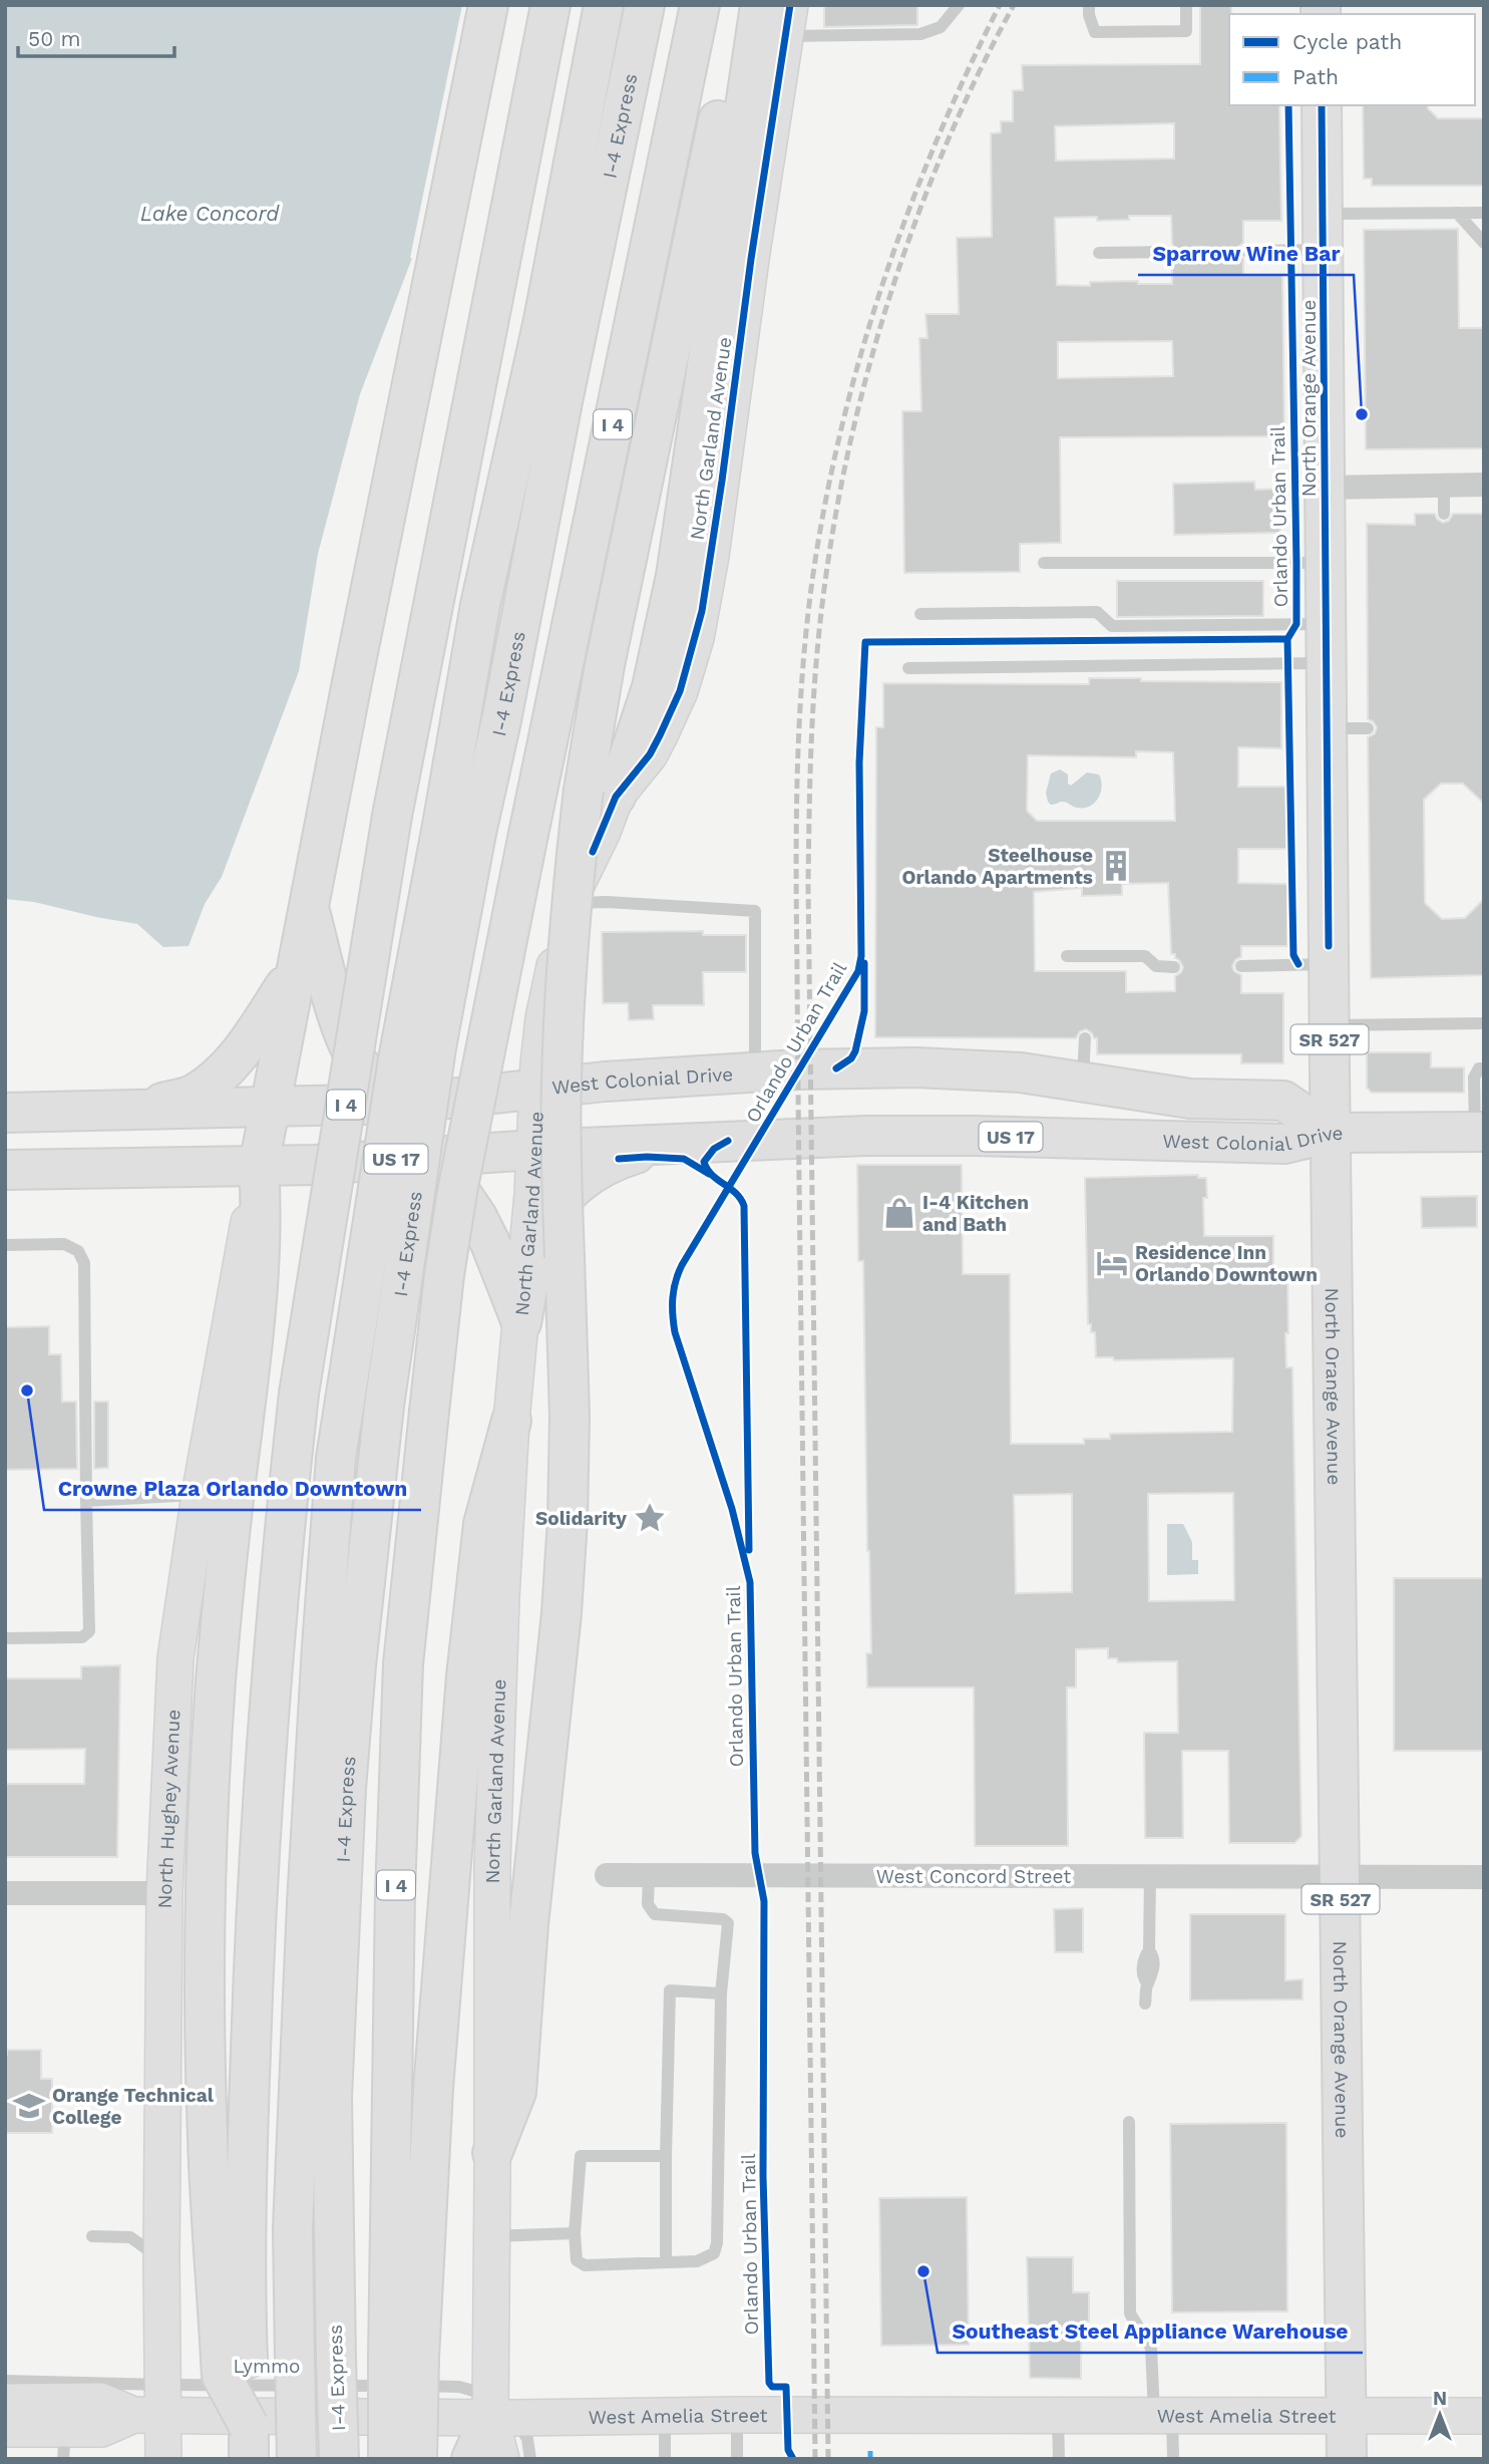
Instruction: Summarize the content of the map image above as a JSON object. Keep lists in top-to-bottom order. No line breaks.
{"streets":{"main road":["I-4 Express","North Orange Avenue","I 4","SR 527","West Colonial Drive","US 17"],"street":["North Garland Avenue","North Hughey Avenue","West Concord Street","West Amelia Street"],"cycle path":["Orlando Urban Trail"]},"crossings":[["North Orange Avenue","West Colonial Drive"],["North Orange Avenue","US 17"],["North Orange Avenue","West Concord Street"],["North Orange Avenue","West Amelia Street"],["North Garland Avenue","West Colonial Drive"],["North Garland Avenue","West Amelia Street"],["West Colonial Drive","US 17"],["West Colonial Drive","North Hughey Avenue"],["North Hughey Avenue","West Amelia Street"]],"water":["Lake Concord"],"places":{"other":["Sparrow Wine Bar","Crowne Plaza Orlando Downtown","Southeast Steel Appliance Warehouse"],"building":["Steelhouse Orlando Apartments"],"shop":["I-4 Kitchen and Bath"],"hotel":["Residence Inn Orlando Downtown"],"place":["Solidarity"],"school or university":["Orange Technical College"]},"legend":["Cycle path","Path"],"scale_bar":"50 m","north":"top"}
